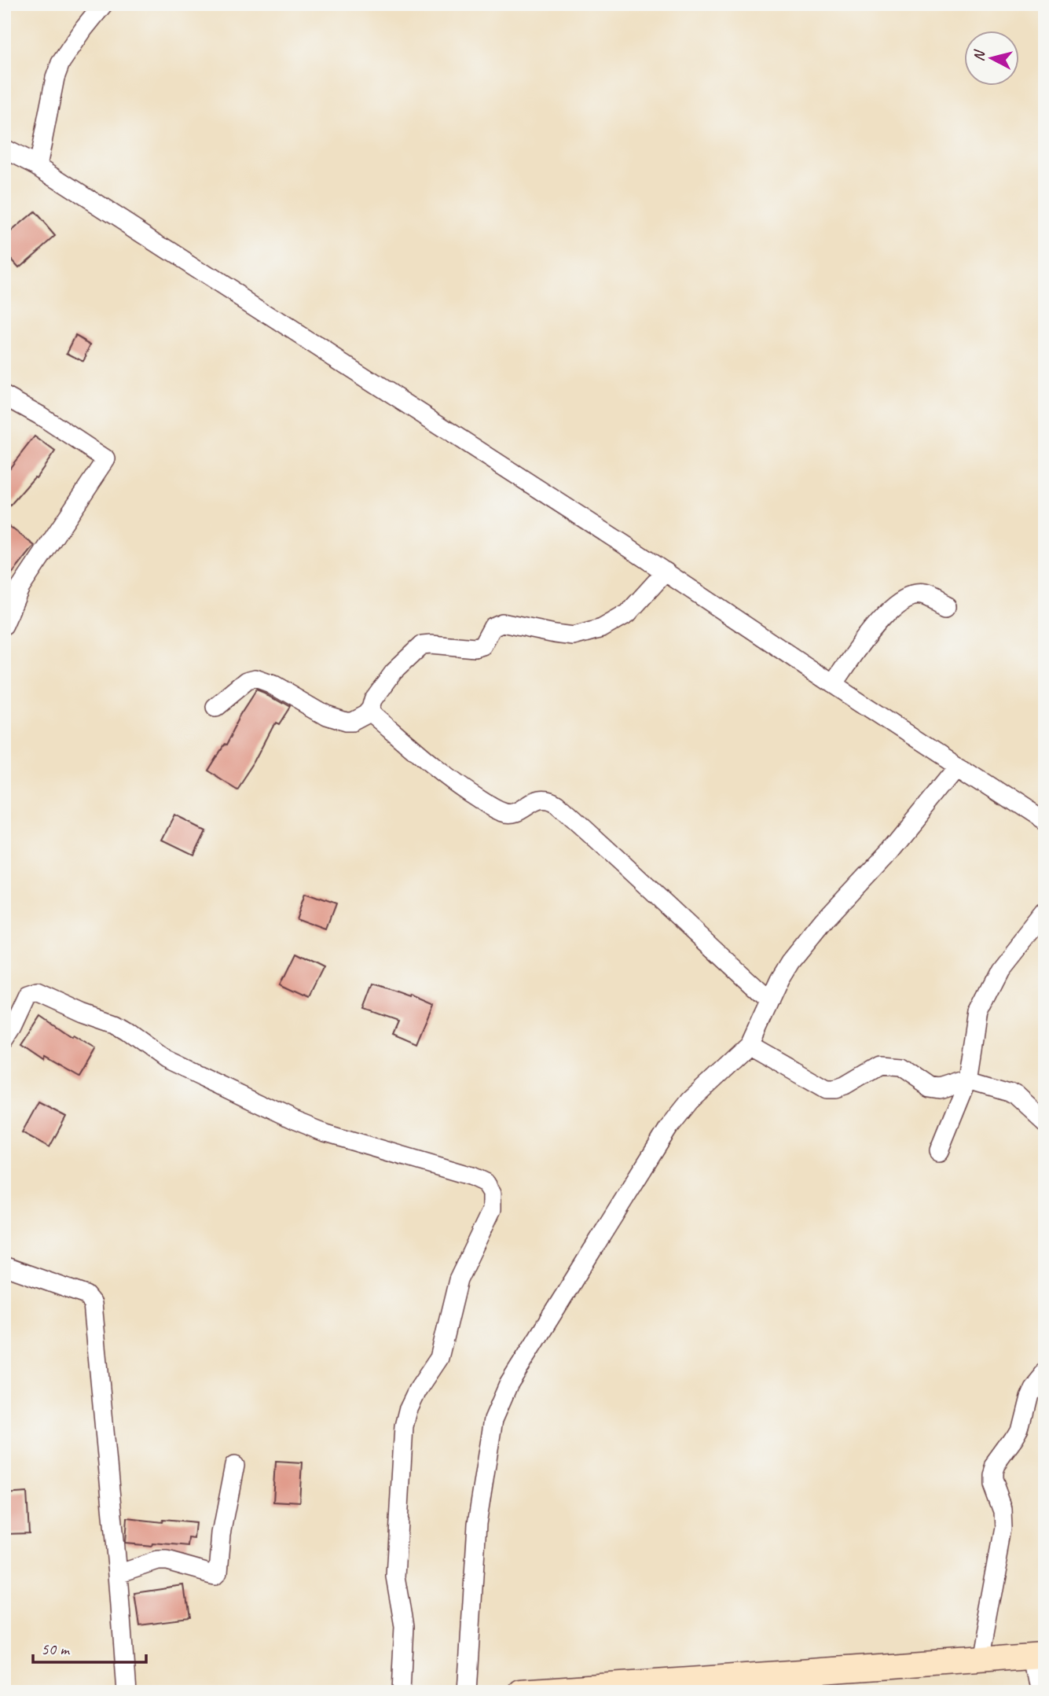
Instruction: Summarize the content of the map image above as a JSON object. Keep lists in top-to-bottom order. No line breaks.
{"scale_bar":"50 m","north":"left"}
